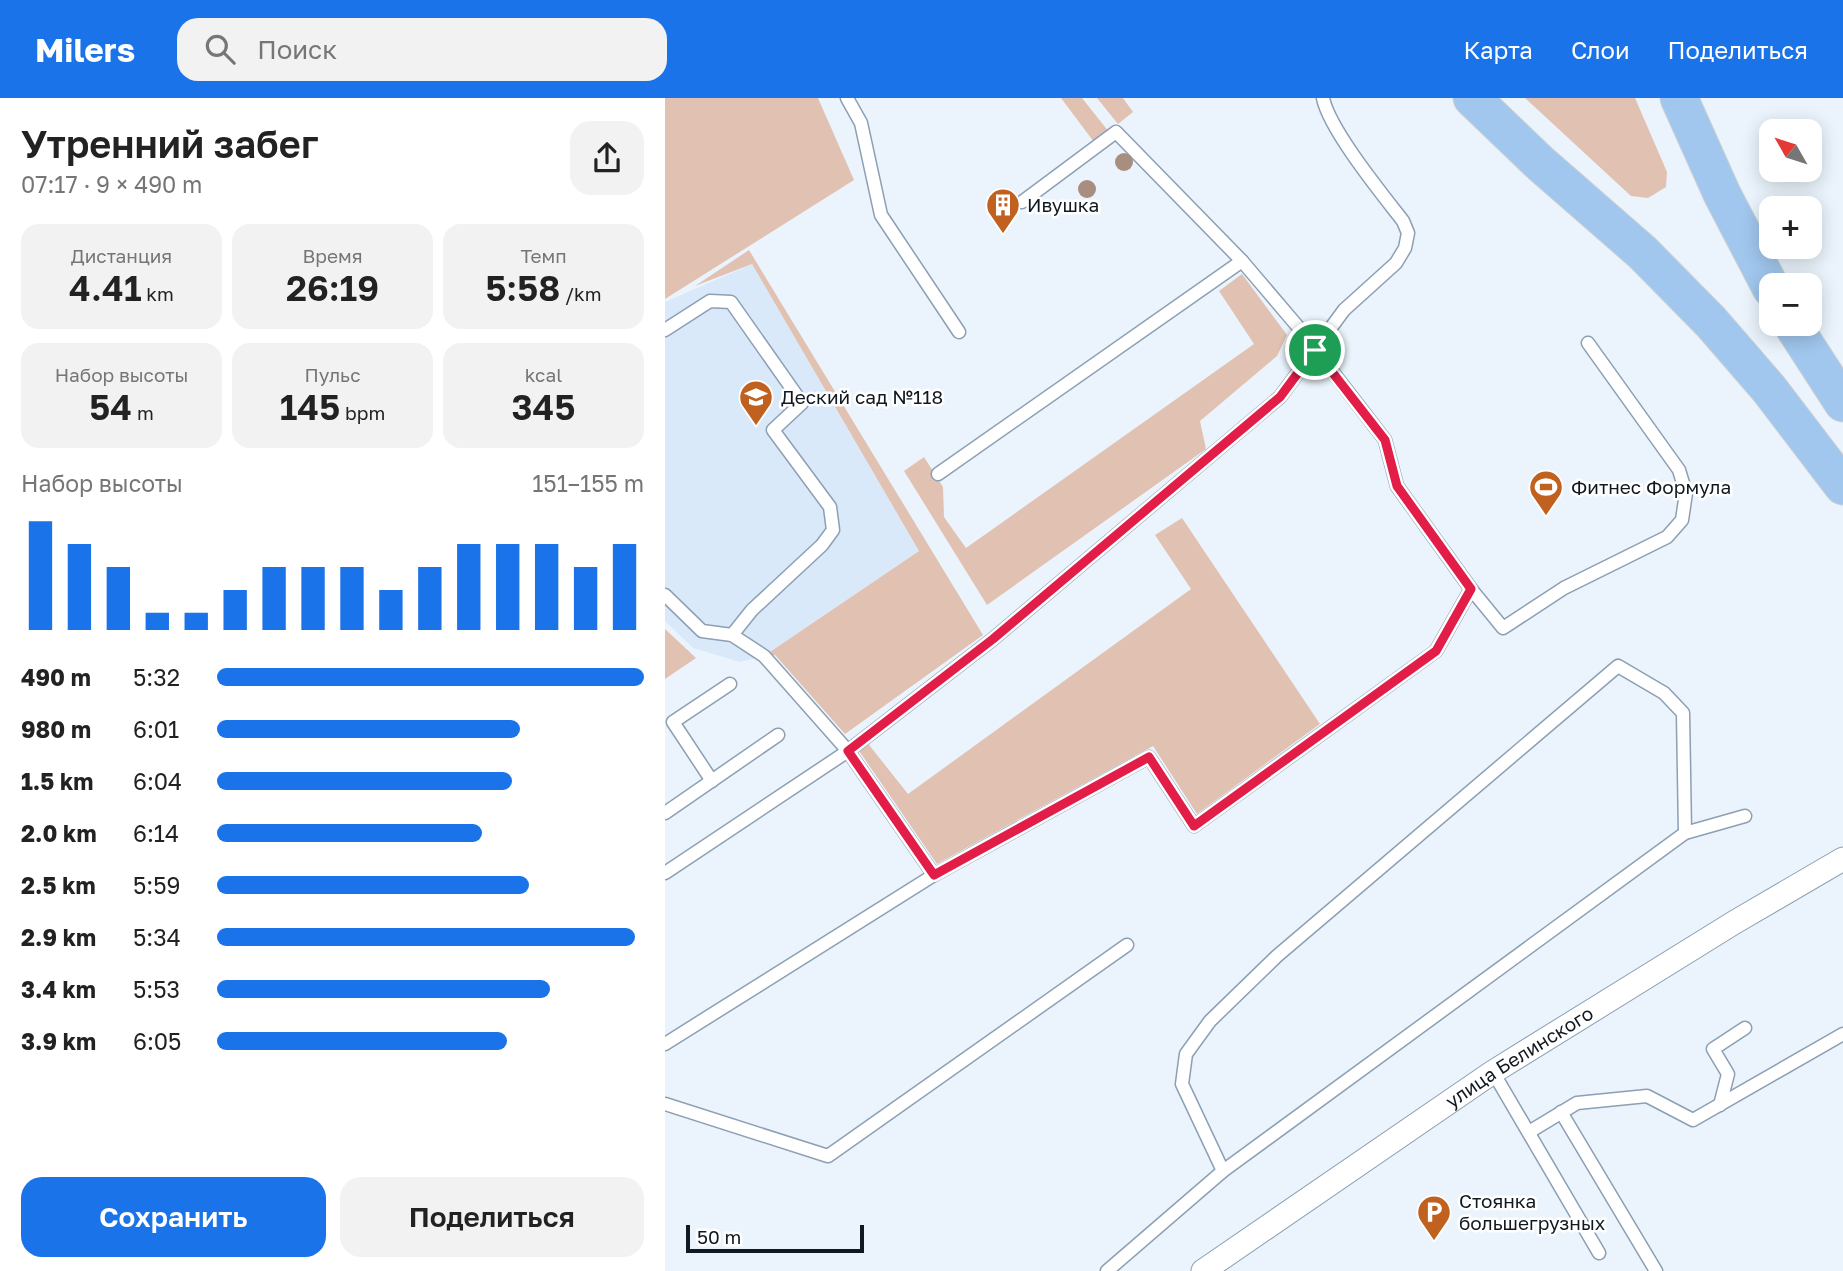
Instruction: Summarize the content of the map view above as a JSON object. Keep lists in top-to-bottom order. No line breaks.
{"streets":{"street":["улица Белинского"]},"places":{"building":["Ивушка"],"school or university":["Деский сад №118"],"sports":["Фитнес Формула"],"parking":["Стоянка большегрузных"]},"scale_bar":"50 m","north":"top left","page":{"header":"Milers","search":"Поиск","nav":["Карта","Слои","Поделиться"],"heading":["Утренний забег","07:17 · 9 × 490 m"],"map_buttons":["+","−"],"stats":[["Дистанция","4.41 km"],["Время","26:19"],["Темп","5:58 /km"],["Набор высоты","54 m"],["Пульс","145 bpm"],["kcal","345"]],"chart":["Набор высоты","151–155 m"],"list":[{"name":"490 m","note":"5:32"},{"name":"980 m","note":"6:01"},{"name":"1.5 km","note":"6:04"},{"name":"2.0 km","note":"6:14"},{"name":"2.5 km","note":"5:59"},{"name":"2.9 km","note":"5:34"},{"name":"3.4 km","note":"5:53"},{"name":"3.9 km","note":"6:05"}],"buttons":["Сохранить","Поделиться"],"scale":"50 m"}}
